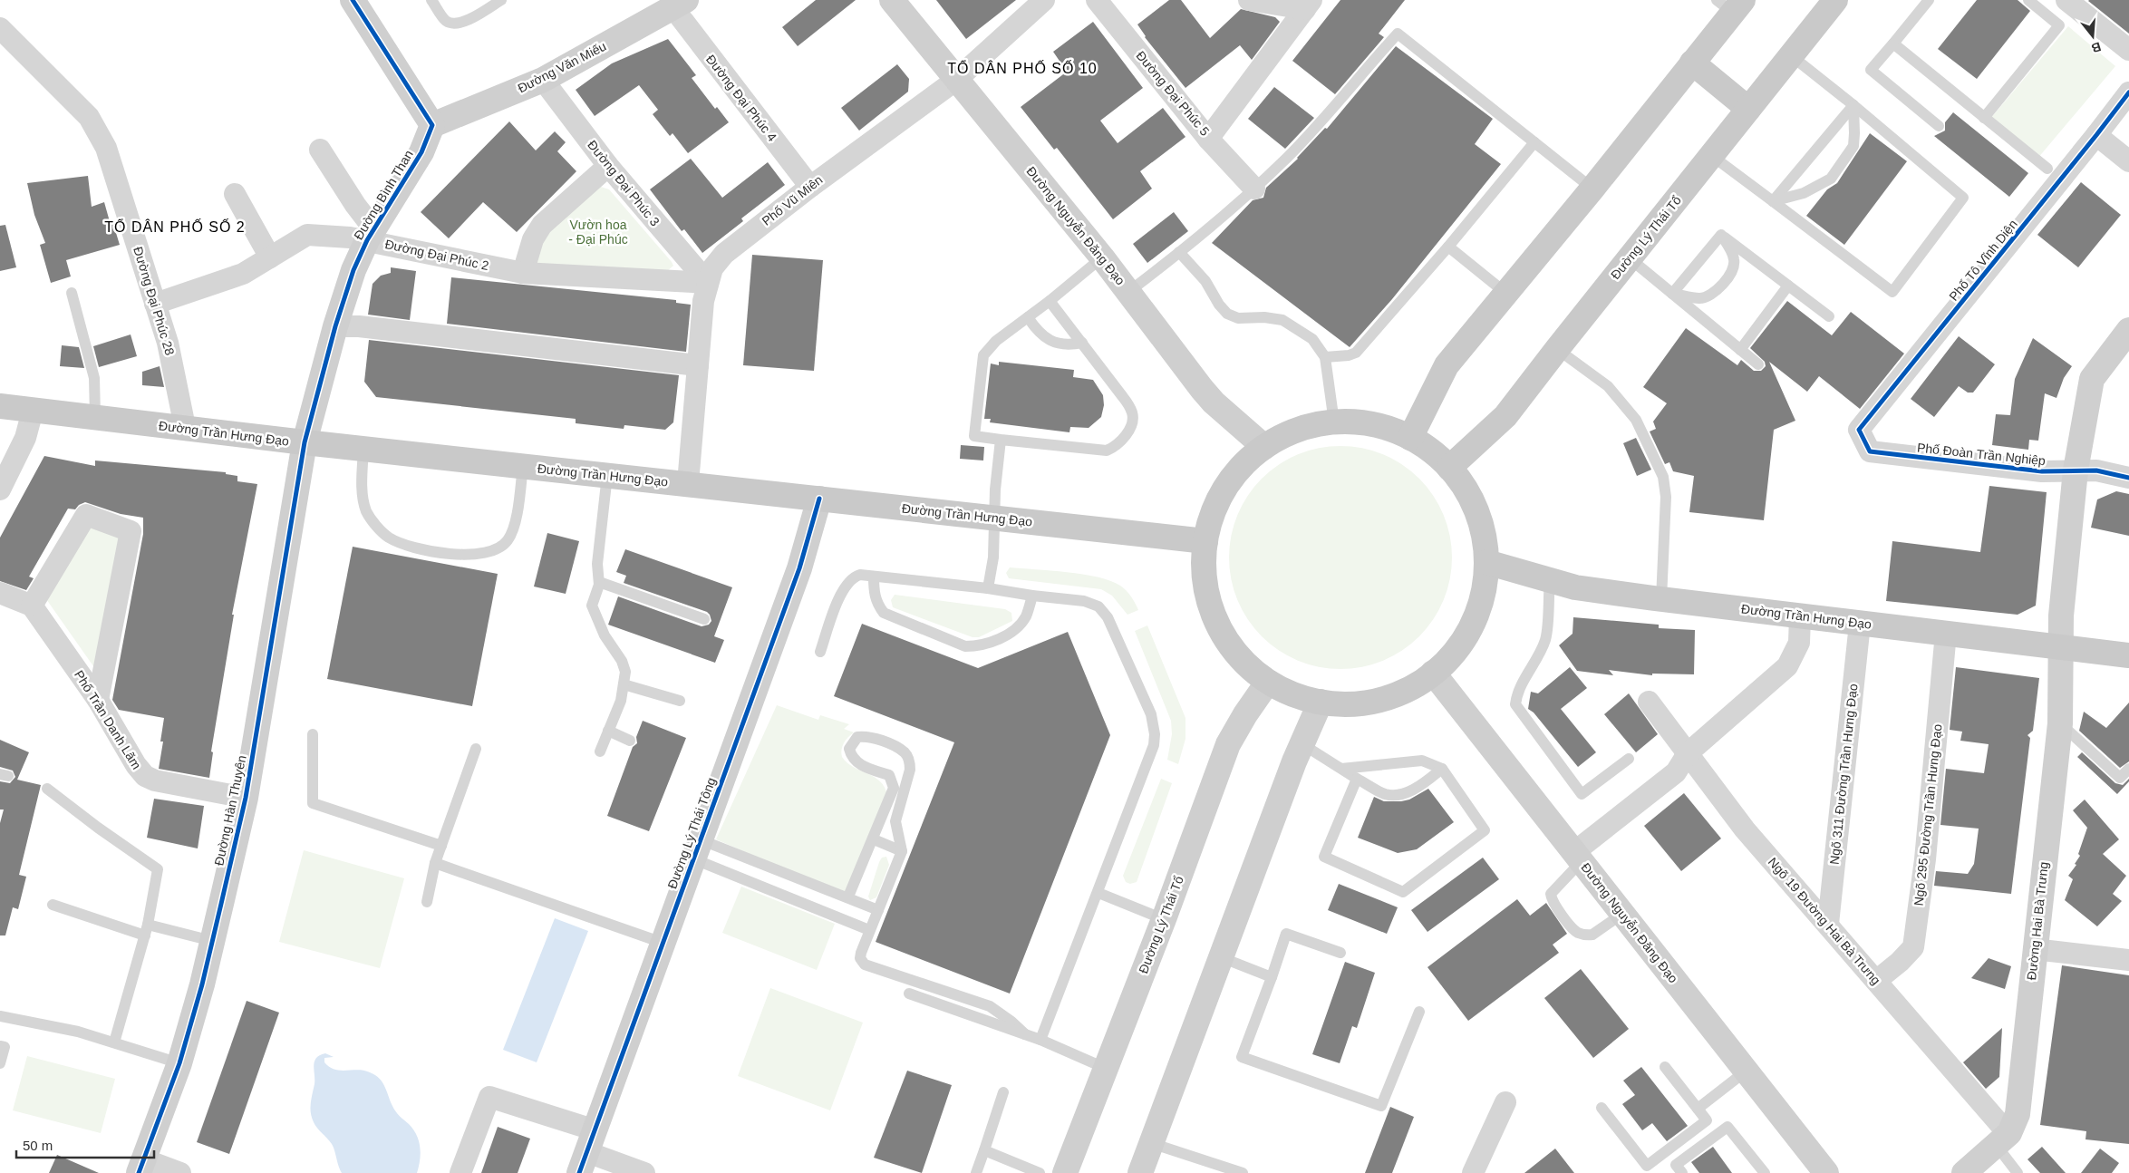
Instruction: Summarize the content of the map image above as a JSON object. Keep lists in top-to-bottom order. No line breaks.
{"streets":{"main road":["Đường Văn Miếu","Đường Bình Than","Đường Nguyễn Đăng Đạo","Đường Lý Thái Tổ","Đường Trần Hưng Đạo","Đường Hàn Thuyên","Đường Lý Thái Tông","Đường Hai Bà Trưng"],"street":["Đường Đại Phúc 5","Đường Đại Phúc 4","Đường Đại Phúc 3","Phố Vũ Miên","Đường Đại Phúc 2","Phố Tô Vĩnh Diện","Đường Đại Phúc 28","Phố Đoàn Trần Nghiệp","Phố Trần Danh Lãm","Ngõ 311 Đường Trần Hưng Đạo","Ngõ 295 Đường Trần Hưng Đạo","Ngõ 19 Đường Hai Bà Trưng"]},"crossings":[["Đường Văn Miếu","Đường Đại Phúc 4"],["Đường Văn Miếu","Đường Đại Phúc 3"],["Đường Văn Miếu","Đường Bình Than"],["Đường Đại Phúc 4","Phố Vũ Miên"],["Đường Đại Phúc 3","Phố Vũ Miên"],["Đường Đại Phúc 3","Đường Đại Phúc 2"],["Đường Bình Than","Đường Đại Phúc 2"],["Đường Bình Than","Đường Trần Hưng Đạo"],["Đường Bình Than","Đường Hàn Thuyên"],["Phố Vũ Miên","Đường Nguyễn Đăng Đạo"],["Phố Vũ Miên","Đường Đại Phúc 2"],["Phố Vũ Miên","Đường Trần Hưng Đạo"],["Đường Đại Phúc 2","Đường Đại Phúc 28"],["Phố Tô Vĩnh Diện","Phố Đoàn Trần Nghiệp"],["Đường Đại Phúc 28","Đường Trần Hưng Đạo"],["Đường Trần Hưng Đạo","Ngõ 311 Đường Trần Hưng Đạo"],["Đường Trần Hưng Đạo","Đường Hàn Thuyên"],["Đường Trần Hưng Đạo","Ngõ 295 Đường Trần Hưng Đạo"],["Đường Trần Hưng Đạo","Đường Lý Thái Tông"],["Đường Trần Hưng Đạo","Đường Hai Bà Trưng"],["Phố Đoàn Trần Nghiệp","Đường Hai Bà Trưng"],["Phố Trần Danh Lãm","Đường Hàn Thuyên"],["Ngõ 311 Đường Trần Hưng Đạo","Ngõ 19 Đường Hai Bà Trưng"],["Ngõ 295 Đường Trần Hưng Đạo","Ngõ 19 Đường Hai Bà Trưng"],["Ngõ 19 Đường Hai Bà Trưng","Đường Hai Bà Trưng"]],"districts":["TỔ DÂN PHỐ SỐ 10","TỔ DÂN PHỐ SỐ 2"],"parks":["Vườn hoa - Đại Phúc"],"scale_bar":"50 m","north":"bottom"}
